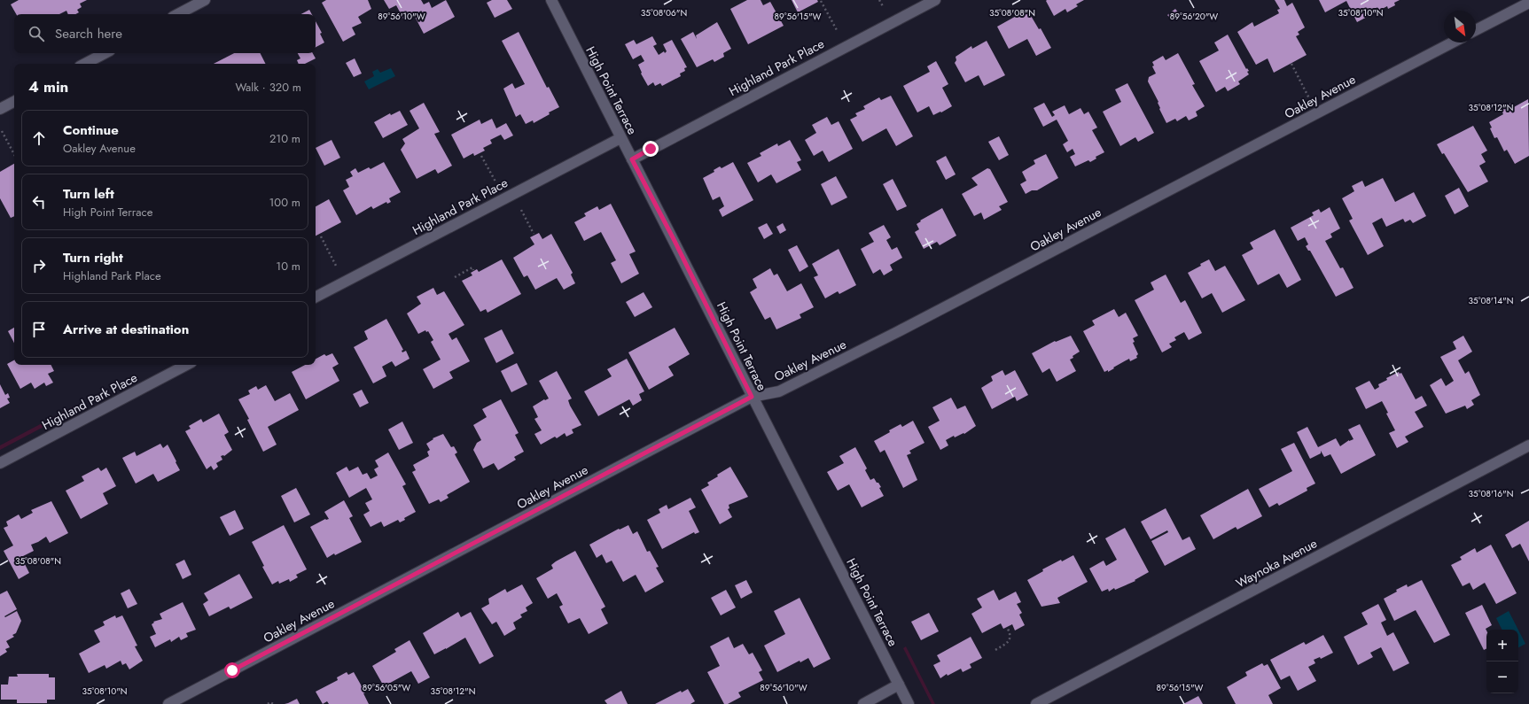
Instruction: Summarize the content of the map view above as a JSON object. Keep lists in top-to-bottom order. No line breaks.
{"streets":{"street":["Highland Park Place","High Point Terrace","Oakley Avenue","Waynoka Avenue"]},"crossings":[["Highland Park Place","High Point Terrace"],["High Point Terrace","Oakley Avenue"]],"north":"bottom right","page":{"search":"Search here","heading":["4 min","Walk · 320 m"],"list":[["Continue","Oakley Avenue","210 m"],["Turn left","High Point Terrace","100 m"],["Turn right","Highland Park Place","10 m"],"Arrive at destination"],"map_buttons":["+","−"]},"coordinates":["35°08'06\"N","35°08'08\"N","35°08'10\"N","89°56'10\"W","89°56'15\"W","89°56'20\"W","35°08'12\"N","35°08'14\"N","35°08'16\"N","89°56'05\"W"]}
